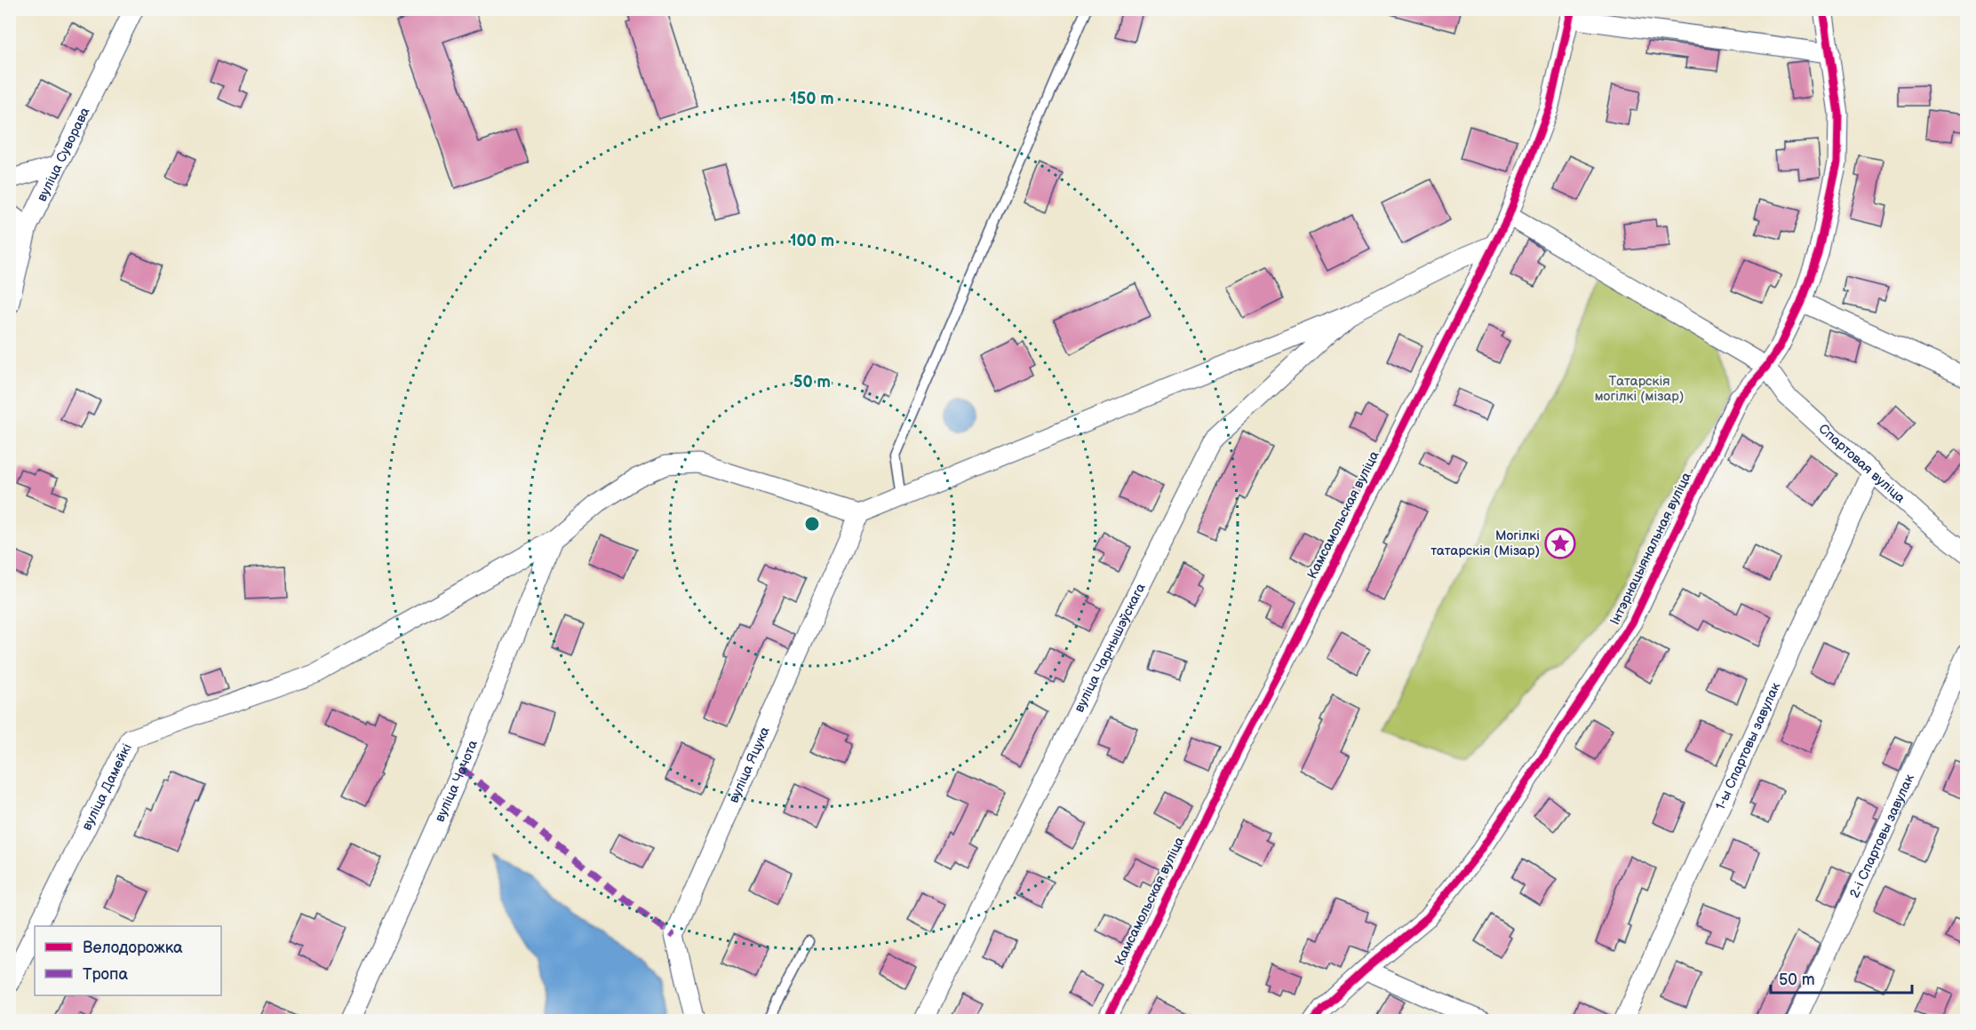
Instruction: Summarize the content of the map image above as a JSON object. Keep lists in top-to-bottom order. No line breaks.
{"streets":{"street":["вуліца Суворава","Спартовая вуліца","Камсамольская вуліца","Інтэрнацыянальная вуліца","вуліца Чарнышэўскага","1-ы Спартовы завулак","вуліца Яцука","вуліца Чачота","вуліца Дамейкі","2-і Спартовы завулак"]},"crossings":[["Спартовая вуліца","Інтэрнацыянальная вуліца"],["Спартовая вуліца","1-ы Спартовы завулак"],["Камсамольская вуліца","вуліца Чарнышэўскага"],["вуліца Чарнышэўскага","вуліца Яцука"],["вуліца Чарнышэўскага","вуліца Дамейкі"],["вуліца Яцука","вуліца Дамейкі"],["вуліца Чачота","вуліца Дамейкі"]],"parks":["Татарскія могілкі (мізар)"],"places":{"place":["Могілкі татарскія (Мізар)"]},"legend":["Велодорожка","Тропа"],"scale_bar":"50 m","rings":["150 m","100 m","50 m"]}
